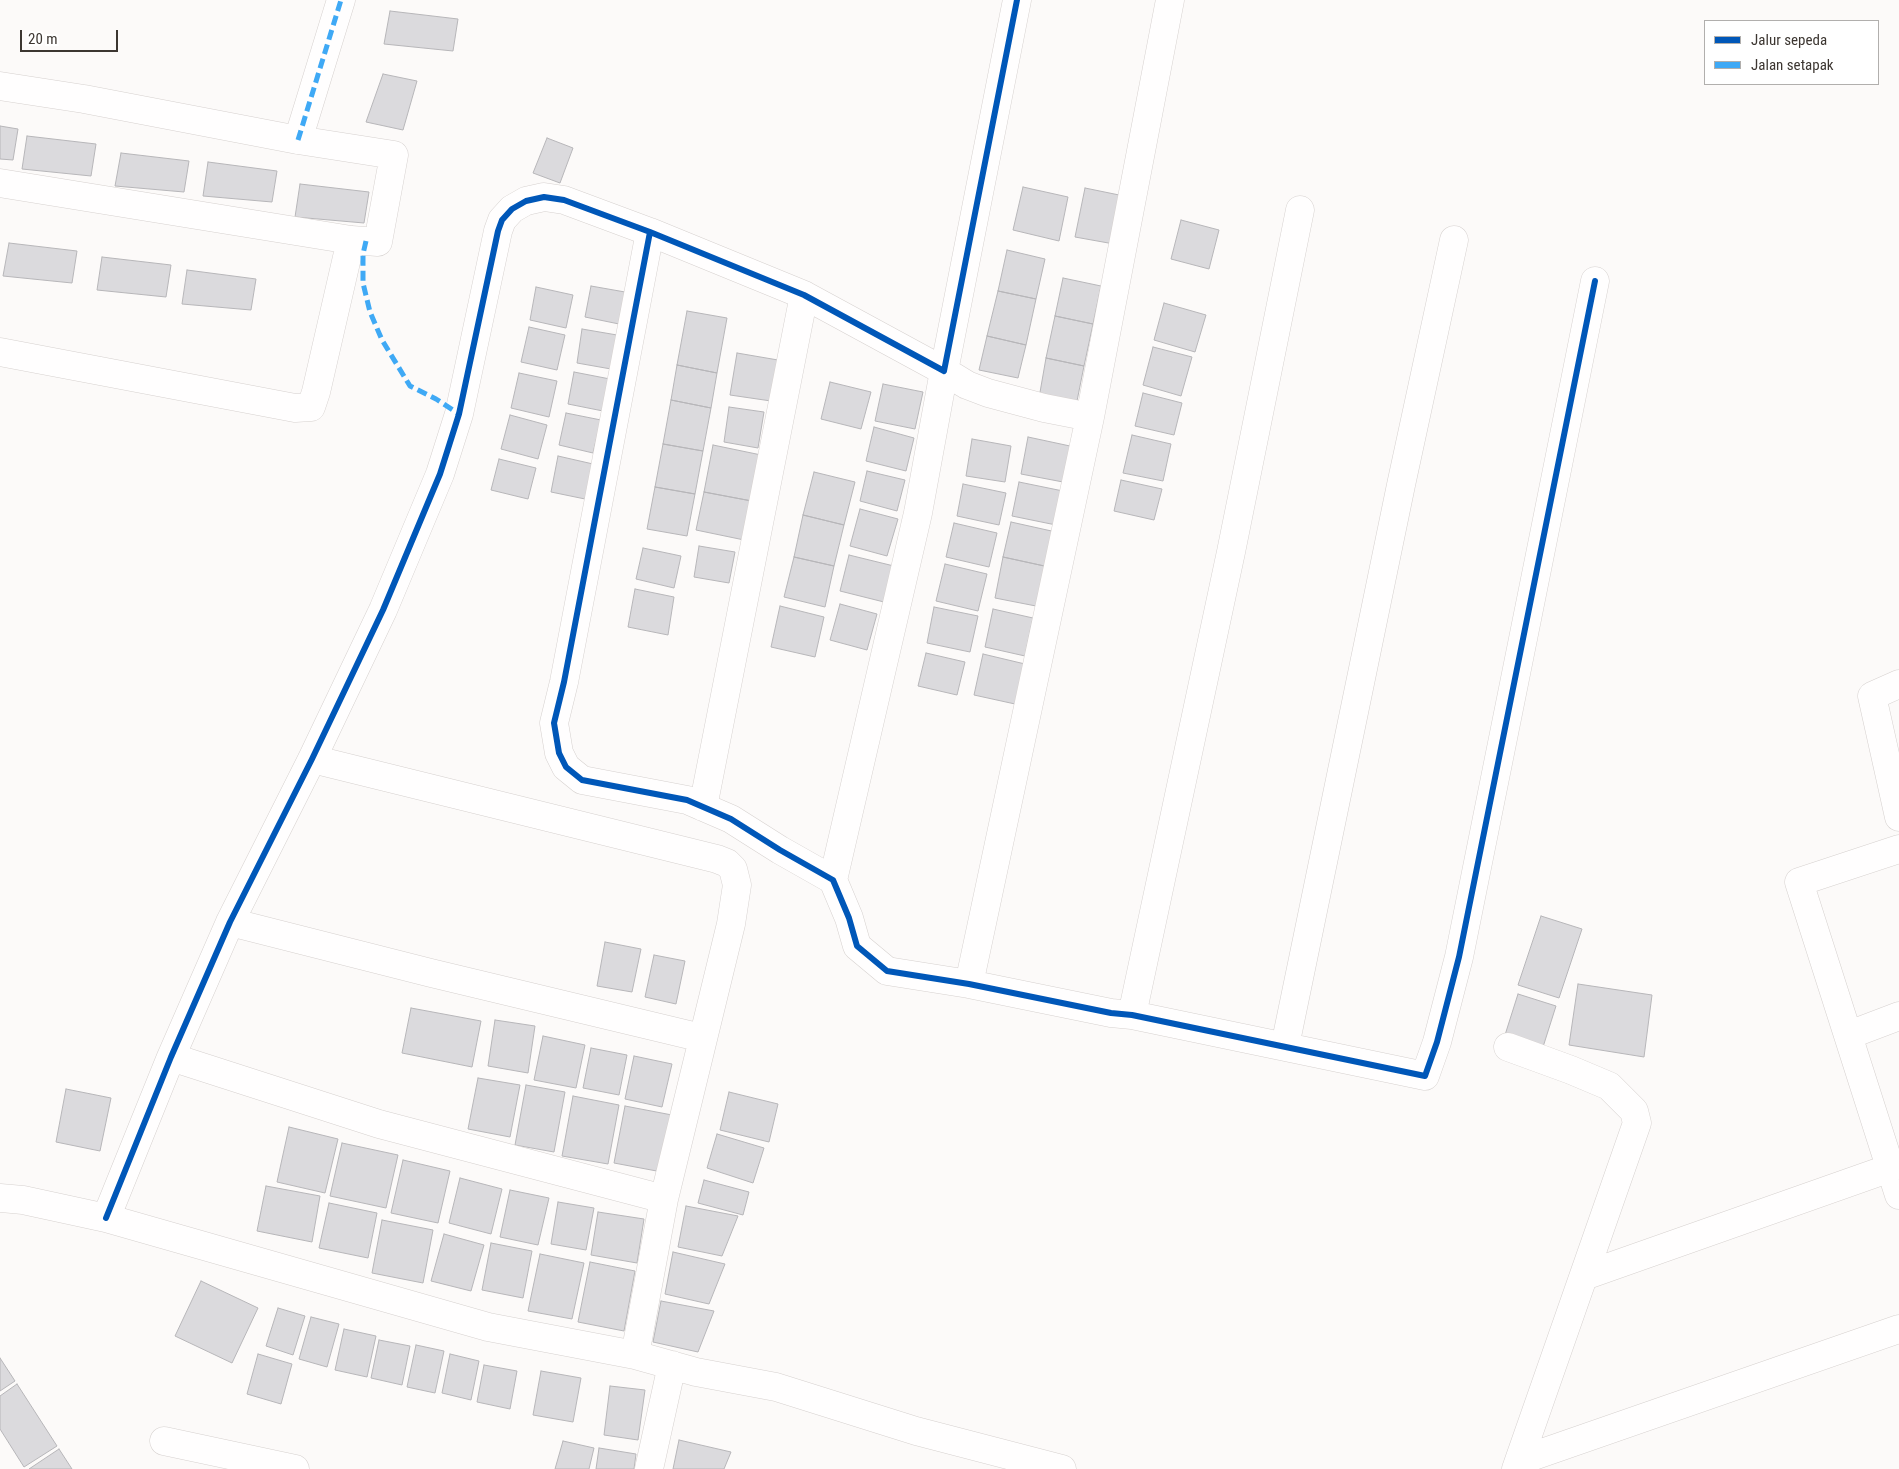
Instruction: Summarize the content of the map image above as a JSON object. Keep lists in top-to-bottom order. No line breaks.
{"legend":["Jalur sepeda","Jalan setapak"],"scale_bar":"20 m"}
